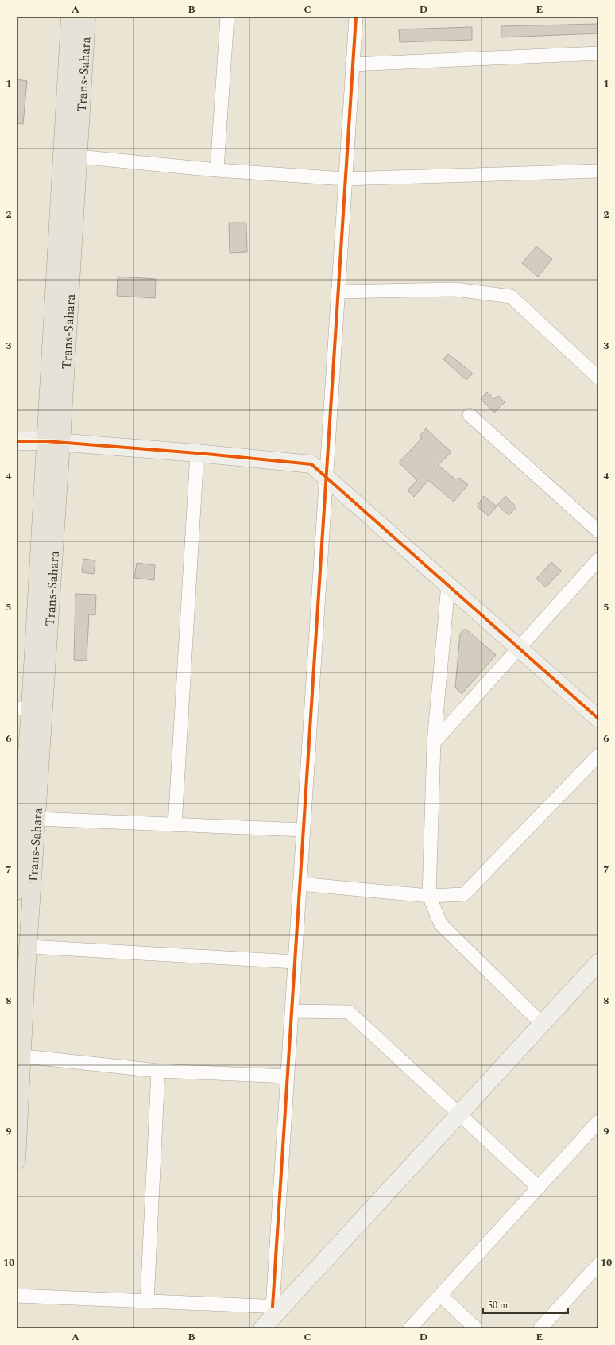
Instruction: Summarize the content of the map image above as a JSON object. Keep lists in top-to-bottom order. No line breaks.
{"streets":{"main road":["Trans-Sahara"]},"scale_bar":"50 m","grid":{"columns":["A","B","C","D","E"],"rows":["1","2","3","4","5","6","7","8","9","10"]}}
